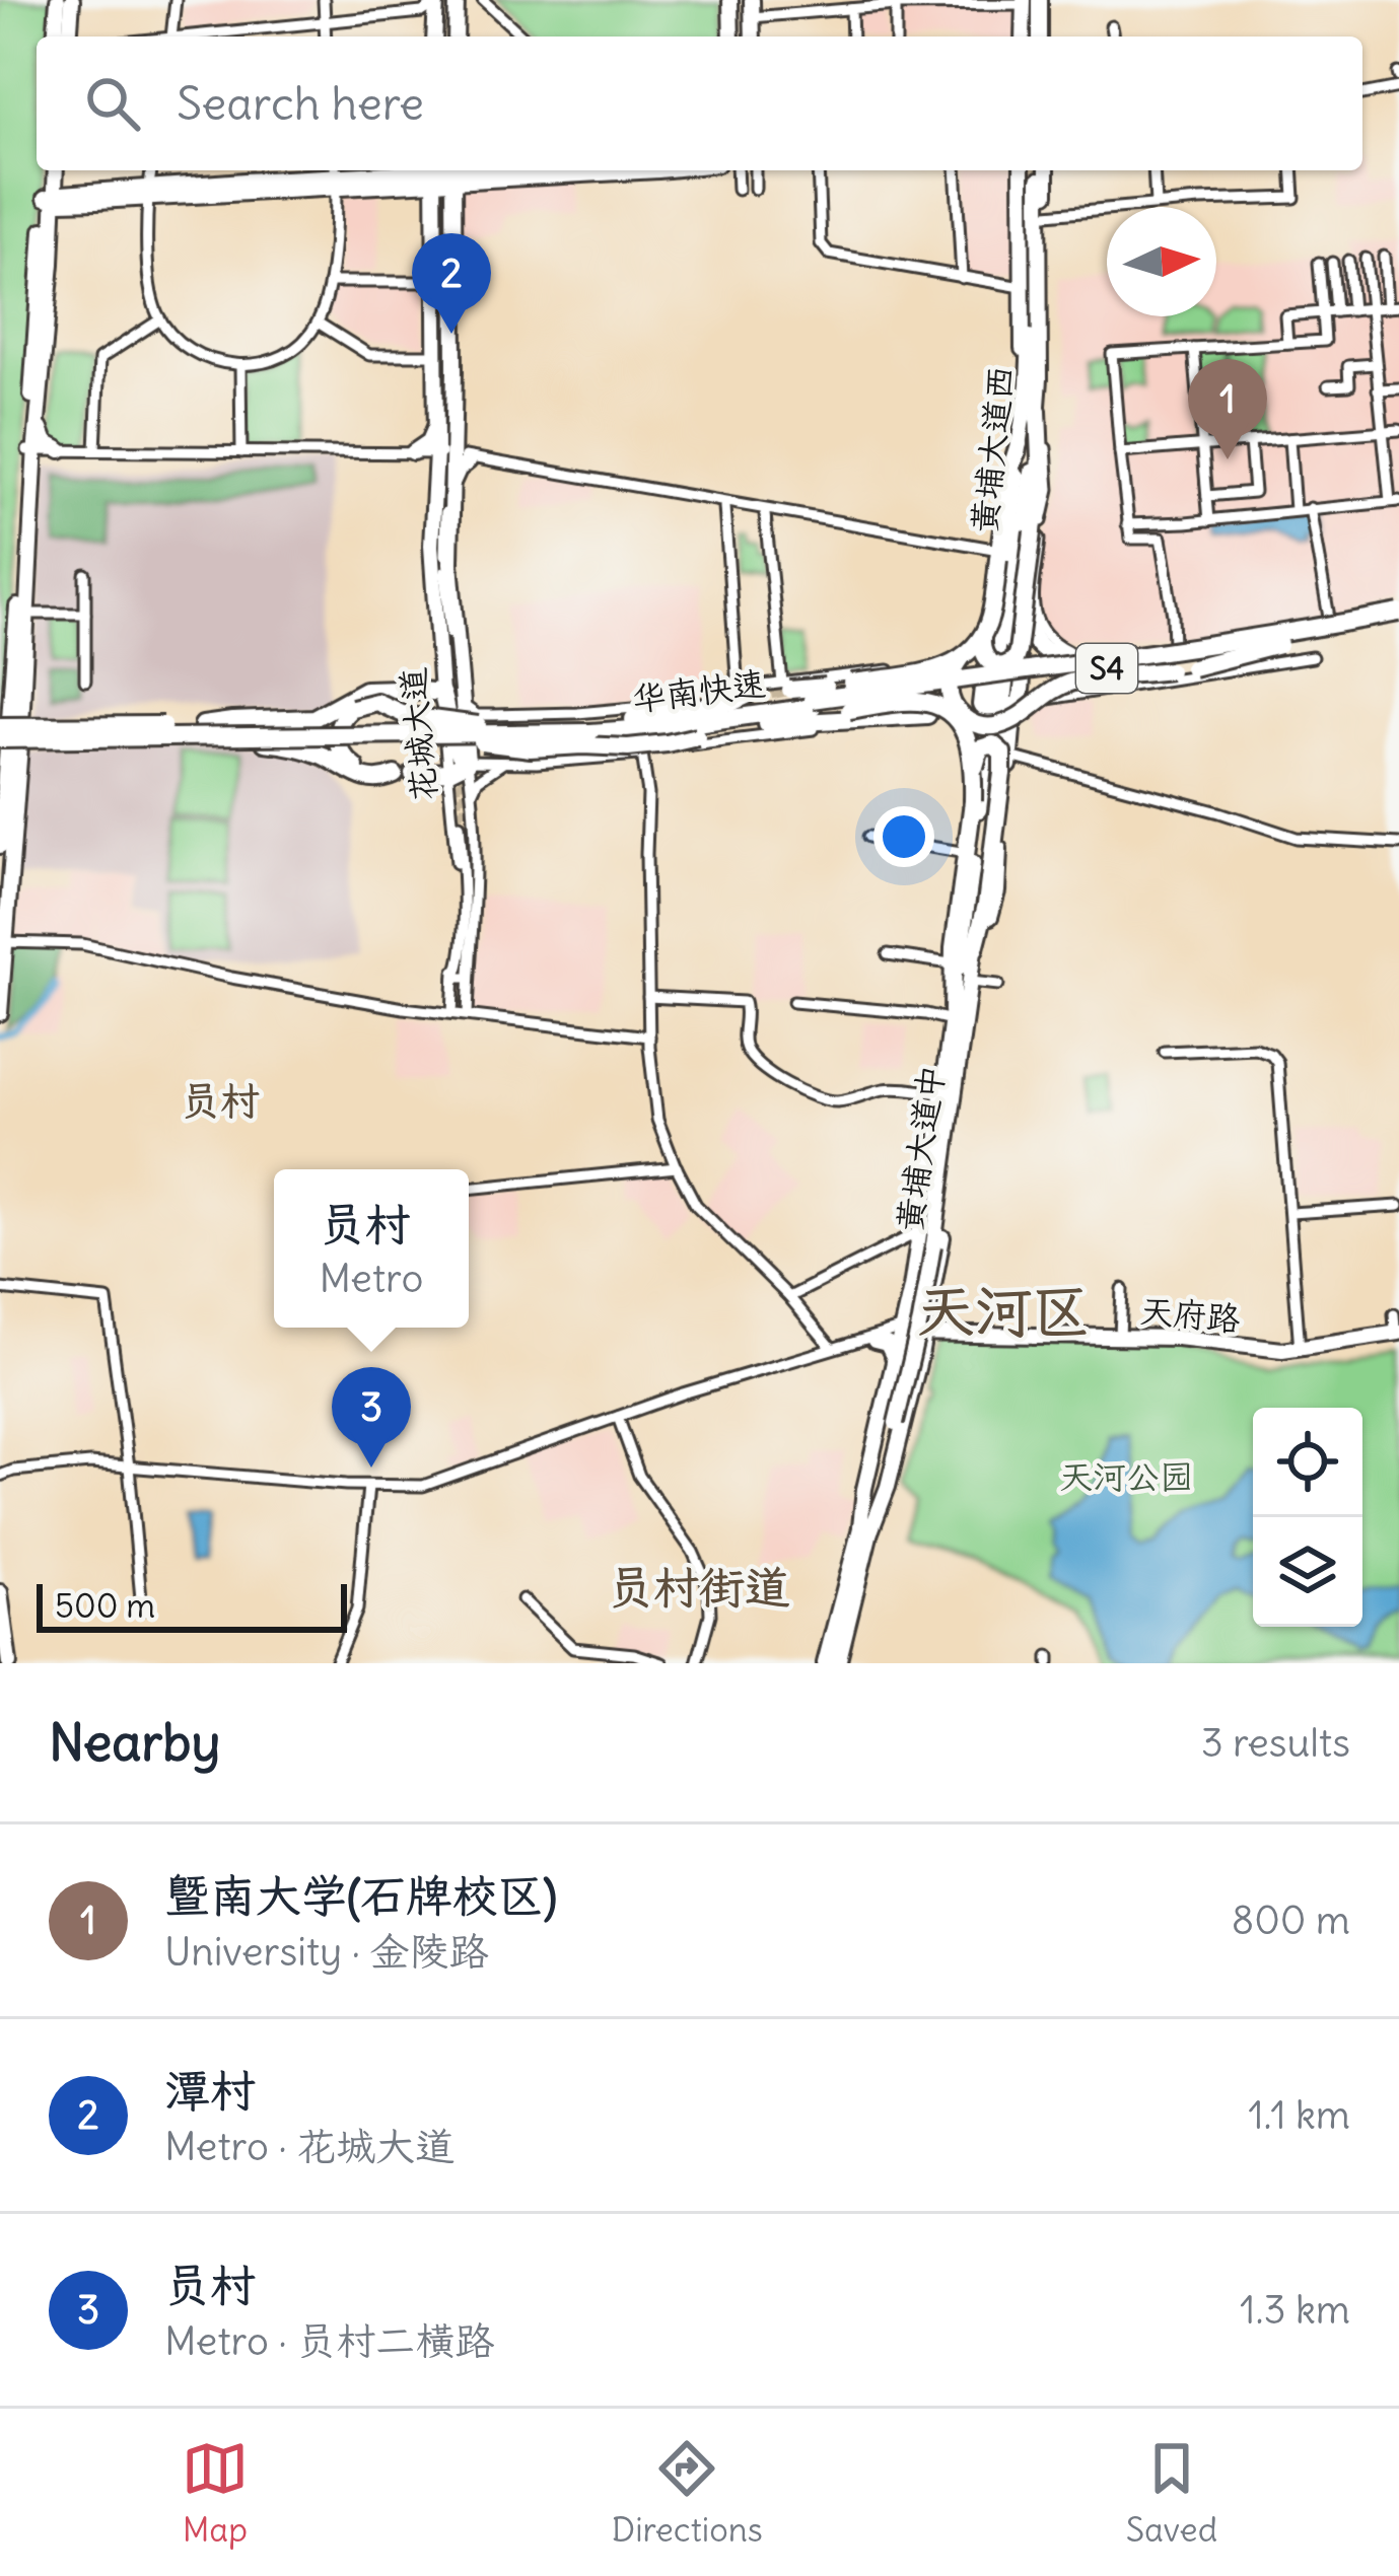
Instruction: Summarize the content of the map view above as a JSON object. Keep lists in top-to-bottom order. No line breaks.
{"streets":{"highway":["S4","华南快速"],"main road":["黄埔大道西","花城大道","黄埔大道中","天府路"]},"crossings":[["黄埔大道西","黄埔大道中"]],"districts":["员村","天河区","员村街道"],"parks":["天河公园"],"scale_bar":"500 m","north":"right","page":{"search":"Search here","pins":["2","1","3"],"popup":["员村","Metro"],"scale":"500 m","heading":["Nearby","3 results"],"list":[{"mark":"1","name":"暨南大学(石牌校区)","note":"University · 金陵路","value":"800 m"},{"mark":"2","name":"潭村","note":"Metro · 花城大道","value":"1.1 km"},{"mark":"3","name":"员村","note":"Metro · 员村二横路","value":"1.3 km"}],"nav":["Map","Directions","Saved"]}}
